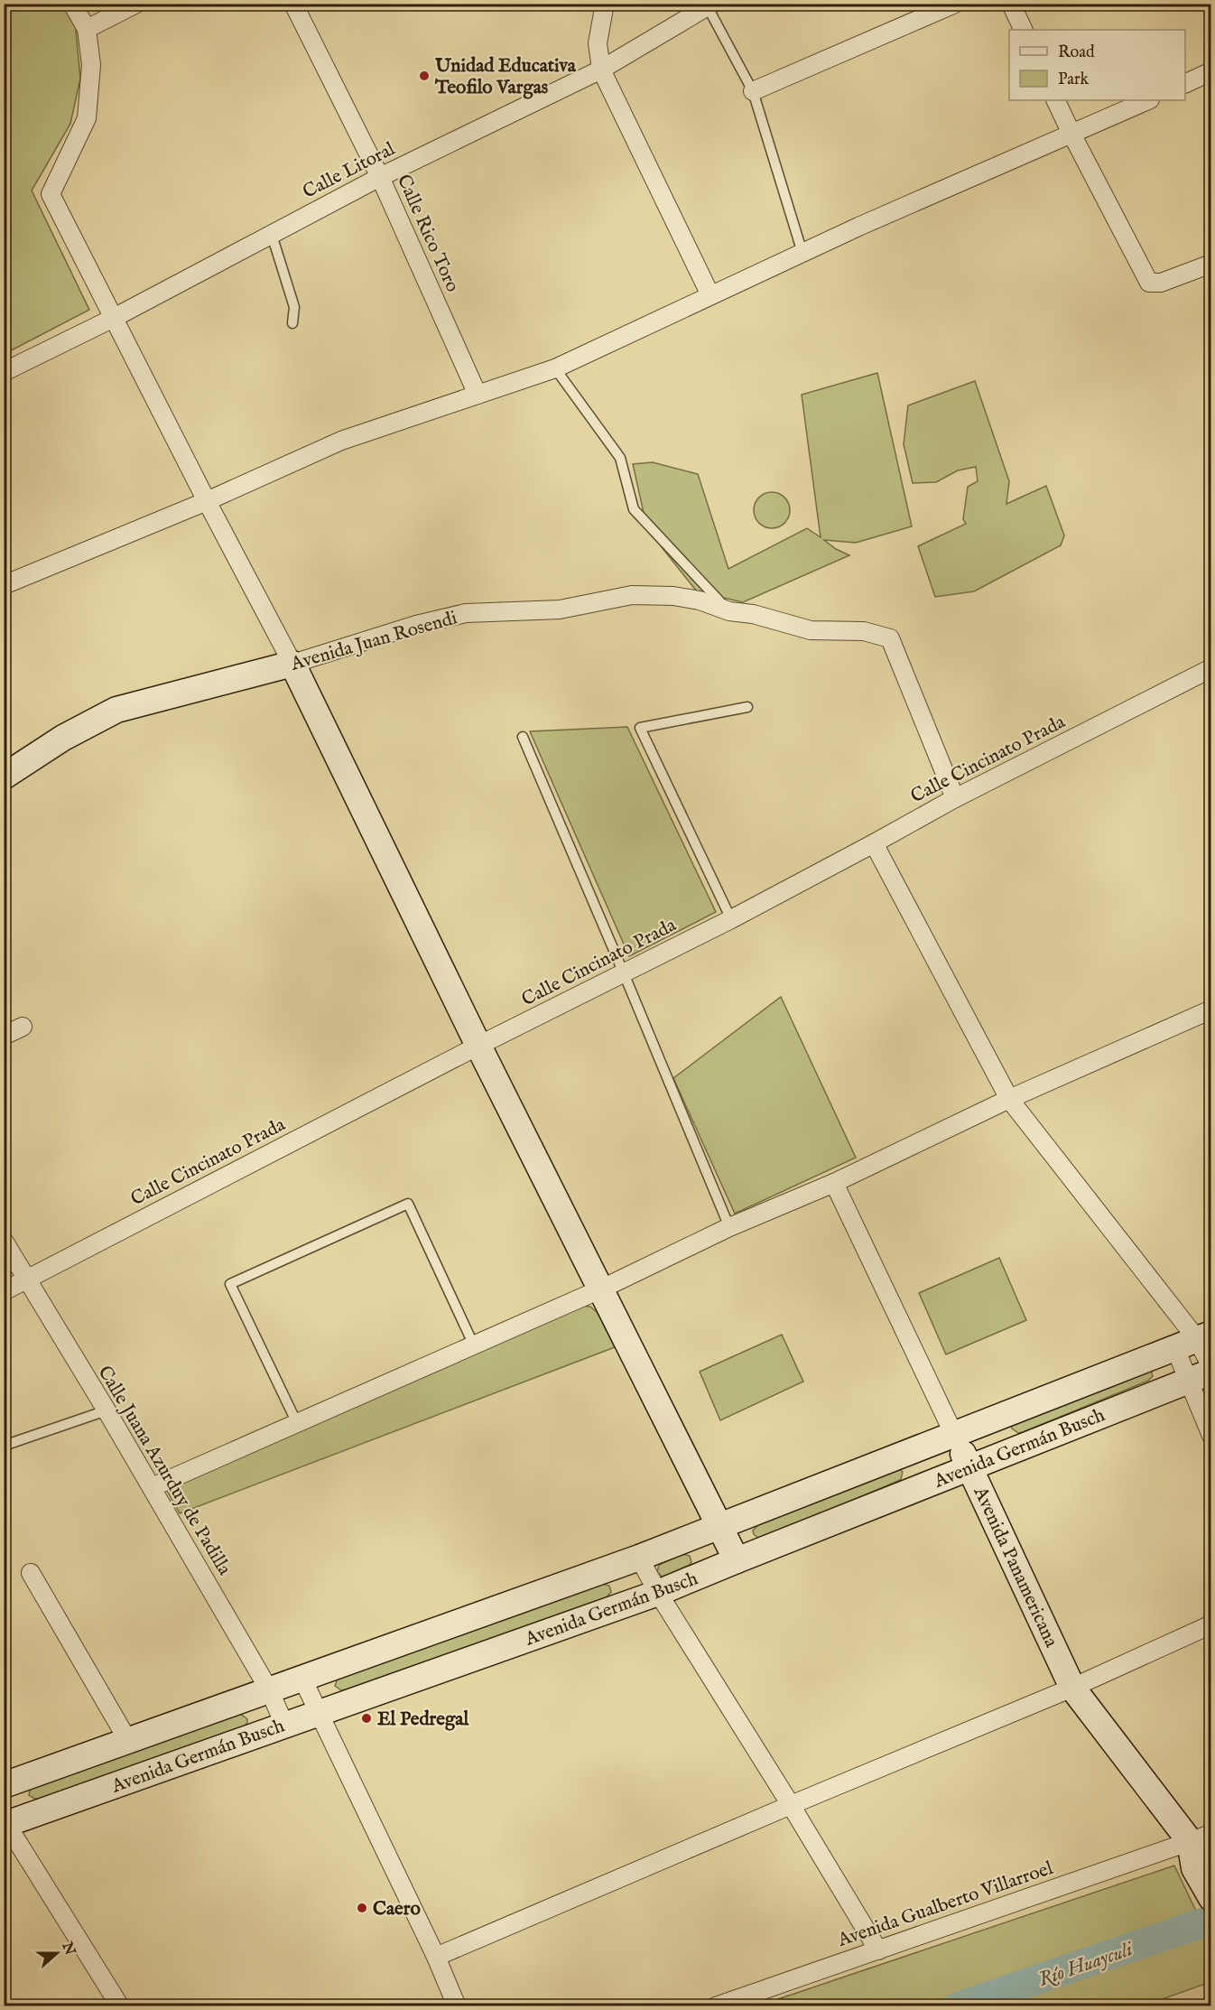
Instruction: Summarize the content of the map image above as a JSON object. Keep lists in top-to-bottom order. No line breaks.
{"streets":{"main road":["Avenida Juan Rosendi","Avenida Germán Busch","Avenida Panamericana"],"street":["Calle Litoral","Calle Rico Toro","Calle Cincinato Prada","Calle Juana Azurduy de Padilla","Avenida Gualberto Villarroel"]},"crossings":[["Calle Litoral","Calle Rico Toro"],["Avenida Juan Rosendi","Calle Cincinato Prada"],["Calle Cincinato Prada","Calle Juana Azurduy de Padilla"],["Avenida Germán Busch","Calle Juana Azurduy de Padilla"],["Avenida Germán Busch","Avenida Panamericana"],["Avenida Panamericana","Avenida Gualberto Villarroel"]],"water":["Río Huayculi"],"places":["Unidad Educativa Teofilo Vargas","El Pedregal","Caero"],"legend":["Road","Park"],"north":"right"}
